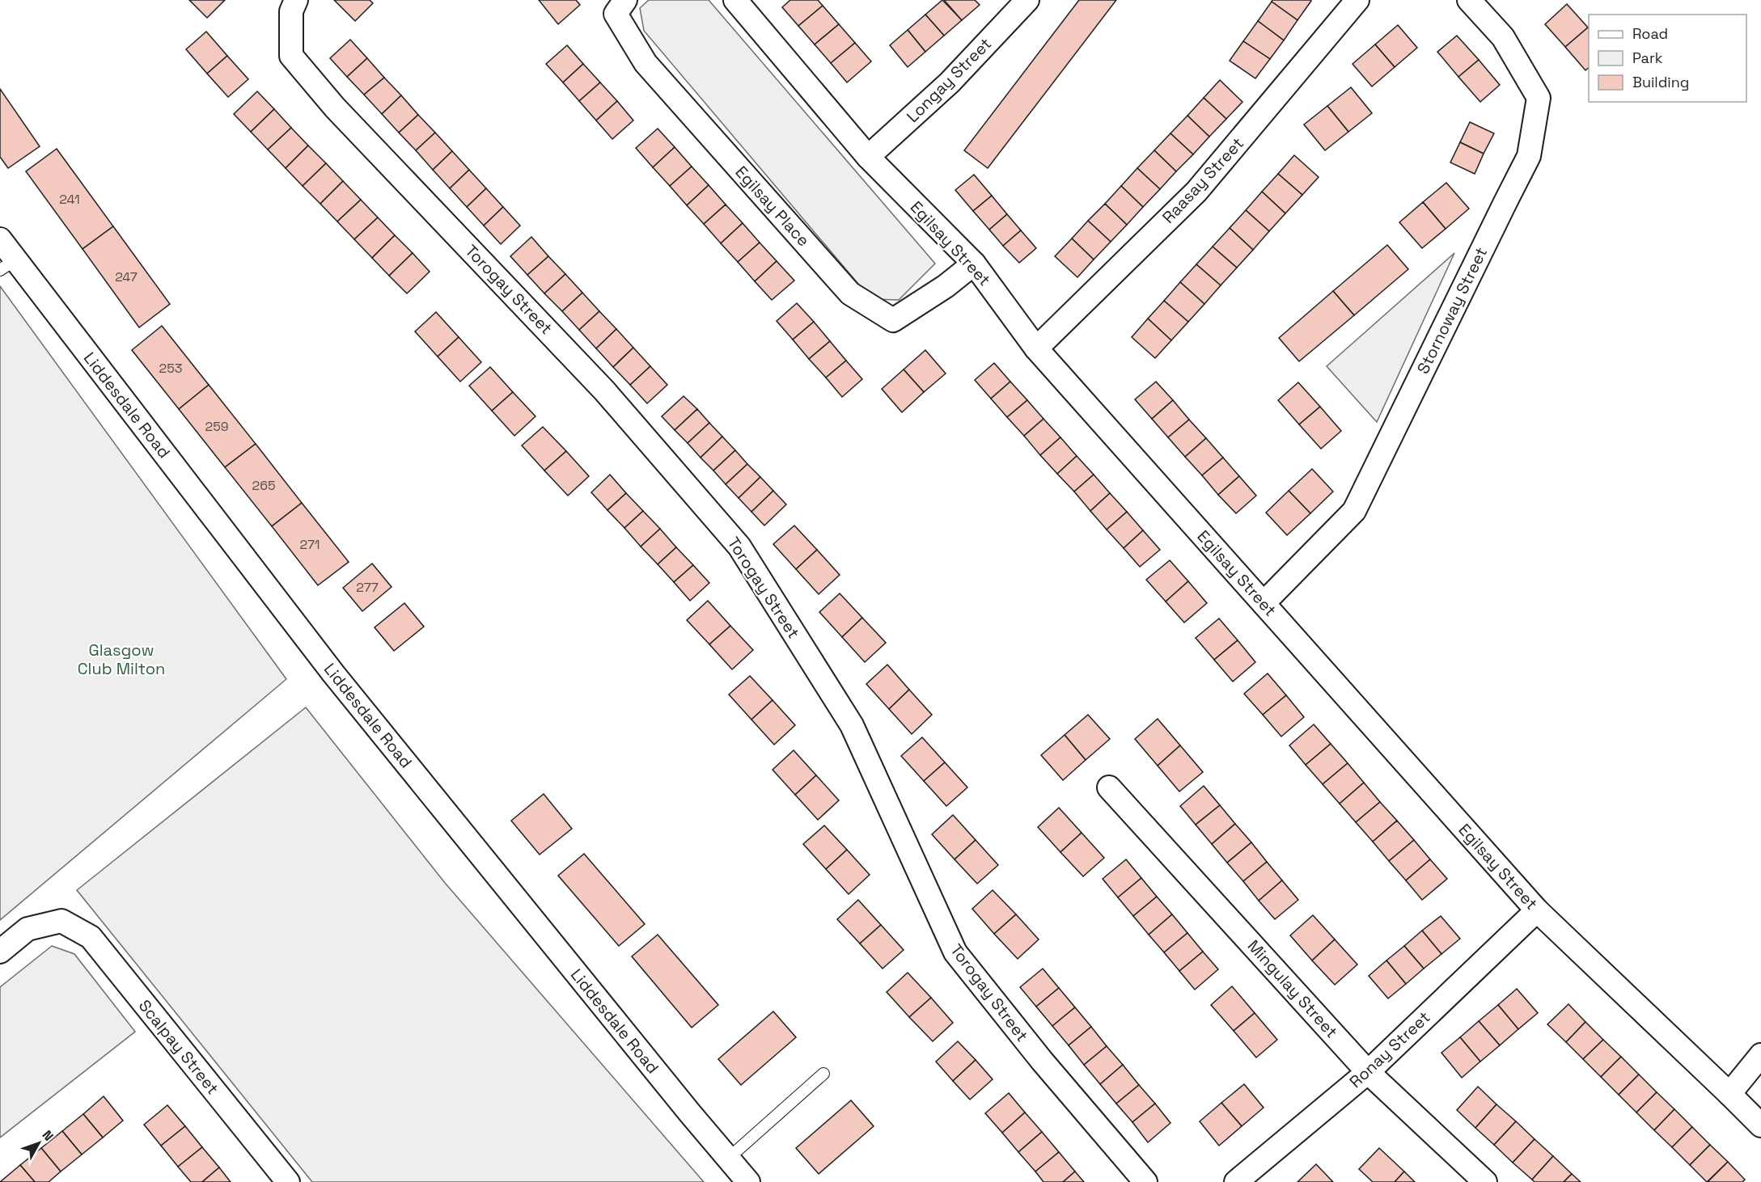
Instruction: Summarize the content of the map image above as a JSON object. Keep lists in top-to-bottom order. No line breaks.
{"streets":{"street":["Longay Street","Raasay Street","Egilsay Place","Egilsay Street","Torogay Street","Stornoway Street","Liddesdale Road","Mingulay Street","Scalpay Street","Ronay Street"]},"crossings":[["Longay Street","Egilsay Street"],["Raasay Street","Egilsay Street"],["Egilsay Place","Egilsay Street"],["Egilsay Street","Stornoway Street"],["Egilsay Street","Ronay Street"],["Mingulay Street","Ronay Street"]],"parks":["Glasgow Club Milton"],"house_numbers":["241","247","253","259","265","271","277"],"legend":["Road","Park","Building"],"north":"top right"}
